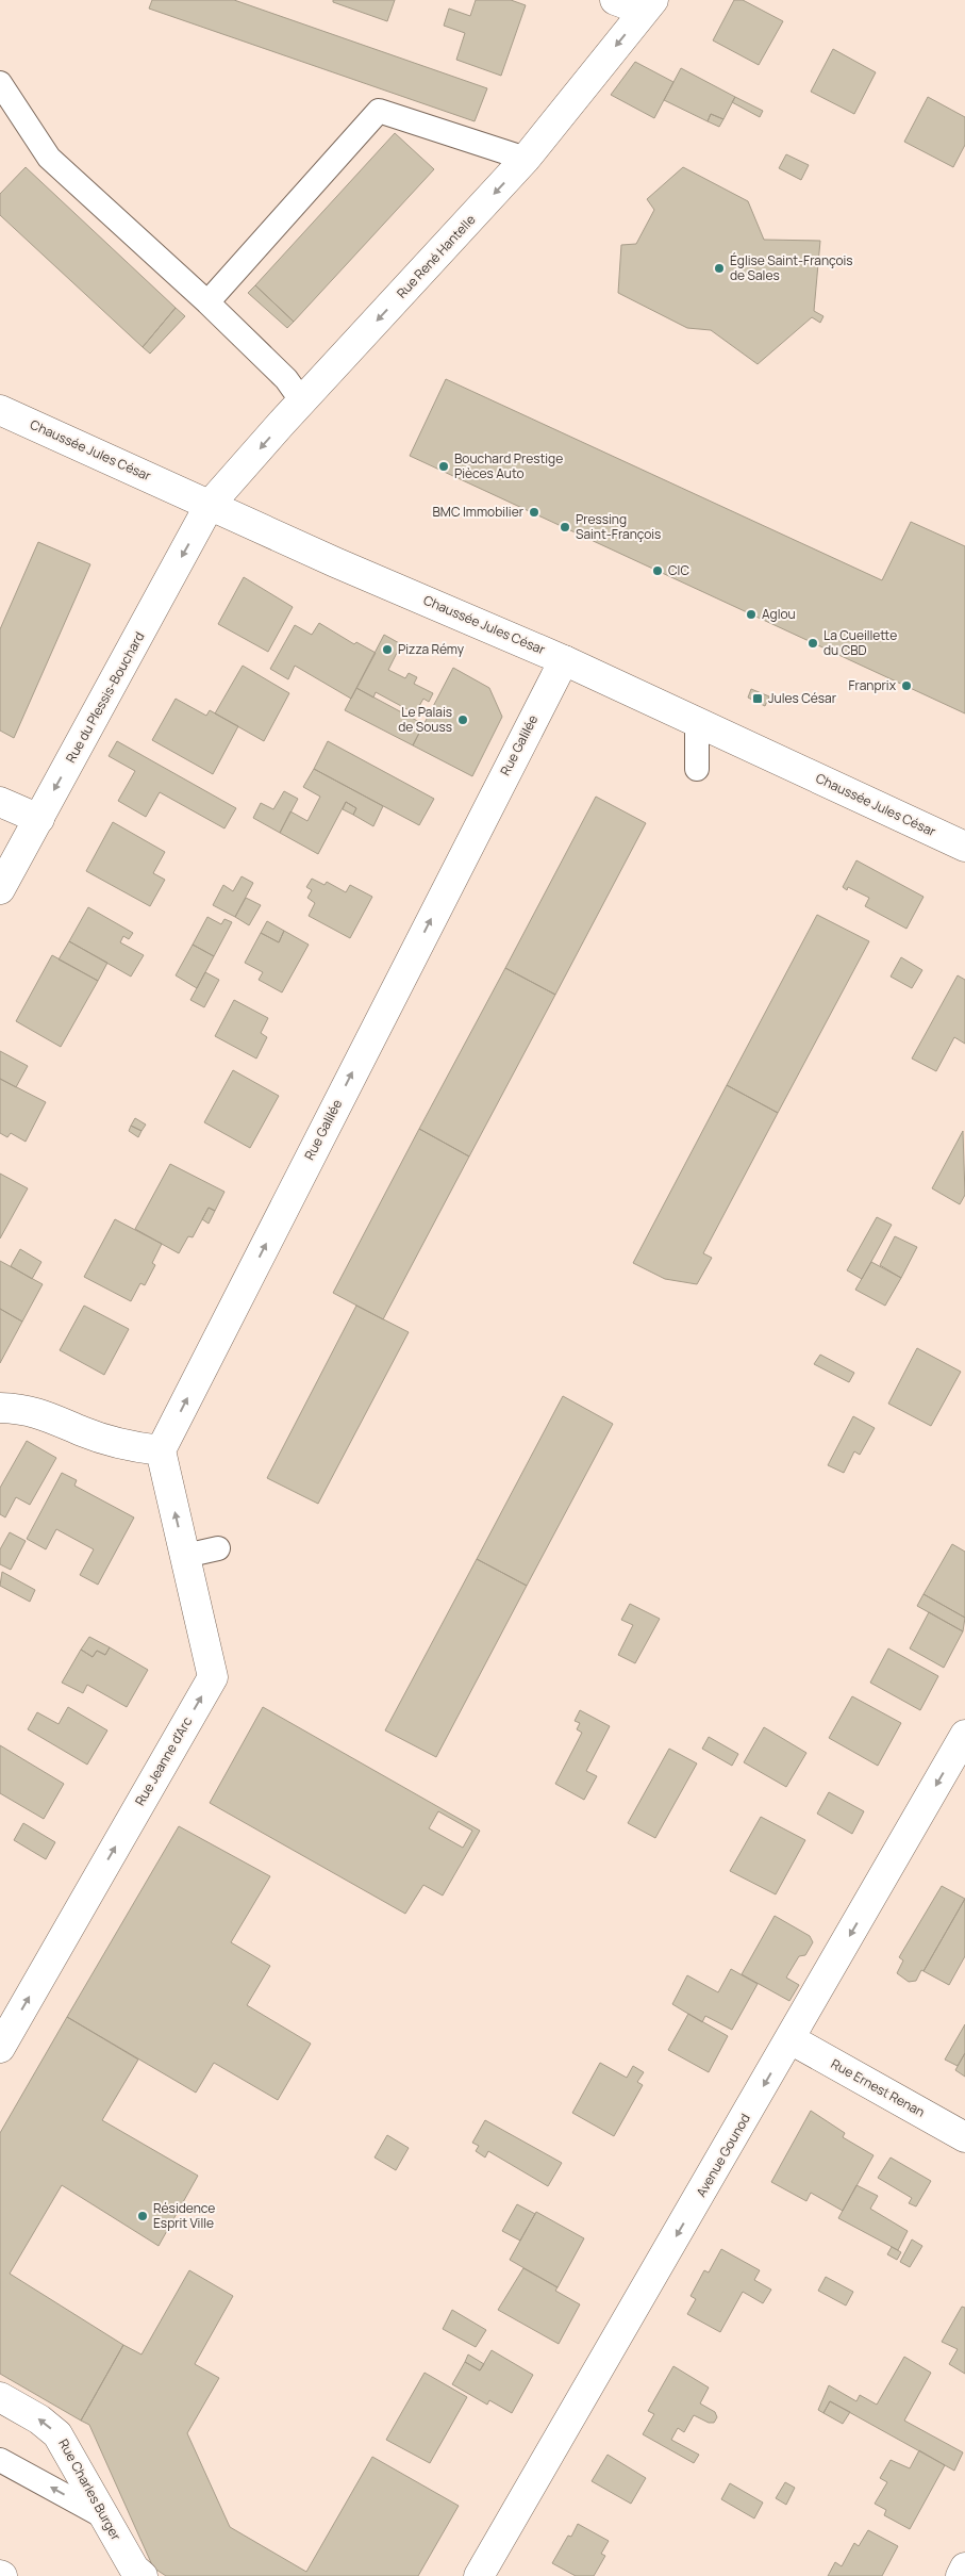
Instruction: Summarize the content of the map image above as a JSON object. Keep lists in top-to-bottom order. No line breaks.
{"streets":{"street":["Rue René Hantelle","Chaussée Jules César","Rue du Plessis-Bouchard","Rue Galilée","Rue Jeanne d'Arc","Rue Ernest Renan","Avenue Gounod","Rue Charles Burger"]},"crossings":[["Rue René Hantelle","Chaussée Jules César"],["Rue René Hantelle","Rue du Plessis-Bouchard"],["Chaussée Jules César","Rue du Plessis-Bouchard"],["Chaussée Jules César","Rue Galilée"],["Rue Galilée","Rue Jeanne d'Arc"],["Rue Ernest Renan","Avenue Gounod"]],"one_way":["Rue René Hantelle","Rue du Plessis-Bouchard","Rue Galilée","Rue Jeanne d'Arc","Avenue Gounod","Rue Charles Burger"],"places":{"other":["Église Saint-François de Sales","Bouchard Prestige Pièces Auto","BMC Immobilier","Pressing Saint-François","CIC","Aglou","La Cueillette du CBD","Pizza Rémy","Franprix","Le Palais de Souss","Résidence Esprit Ville"],"transit":["Jules César"]}}
